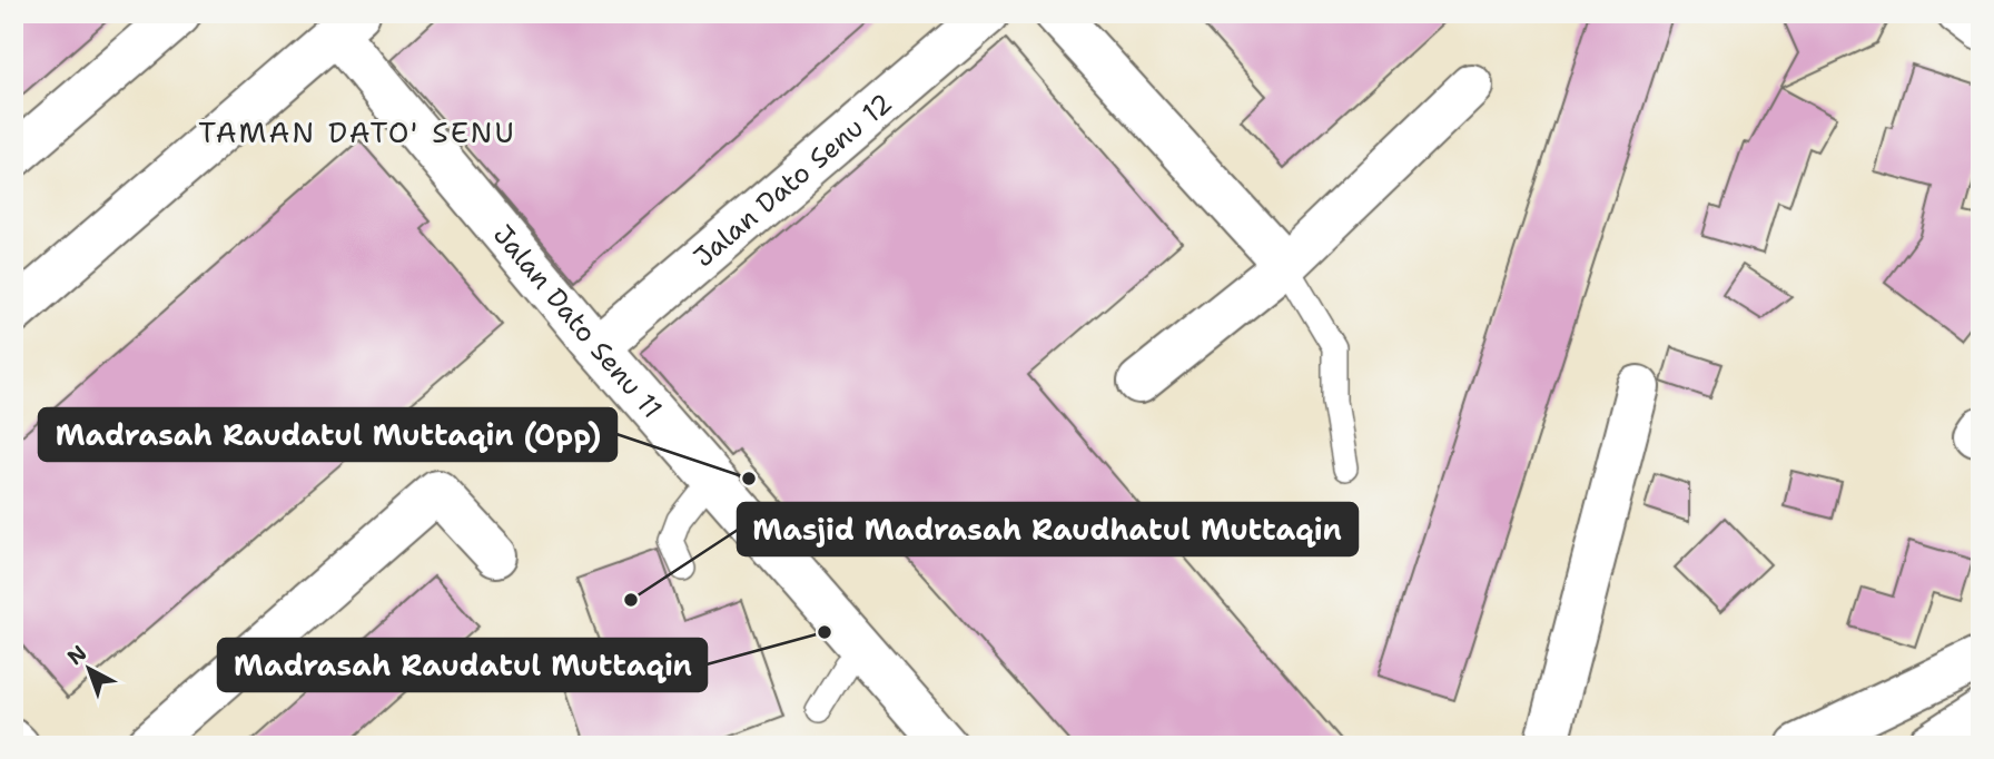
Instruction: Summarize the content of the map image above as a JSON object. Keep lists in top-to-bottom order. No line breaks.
{"streets":{"main road":["Jalan Dato Senu 12","Jalan Dato Senu 11"]},"crossings":[["Jalan Dato Senu 12","Jalan Dato Senu 11"]],"districts":["TAMAN DATO' SENU"],"places":["Madrasah Raudatul Muttaqin (Opp)","Masjid Madrasah Raudhatul Muttaqin","Madrasah Raudatul Muttaqin"],"north":"top left"}
